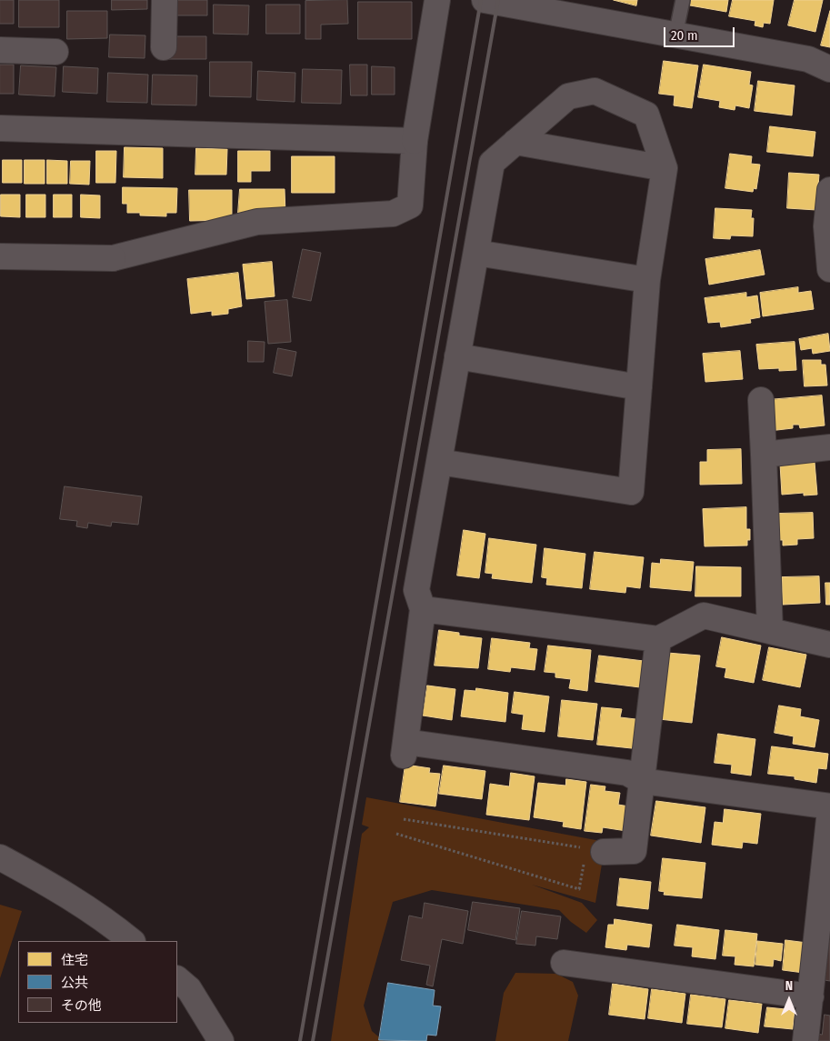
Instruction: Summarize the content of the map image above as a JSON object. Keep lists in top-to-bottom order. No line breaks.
{"legend":["住宅","公共","その他"],"scale_bar":"20 m","north":"top"}
